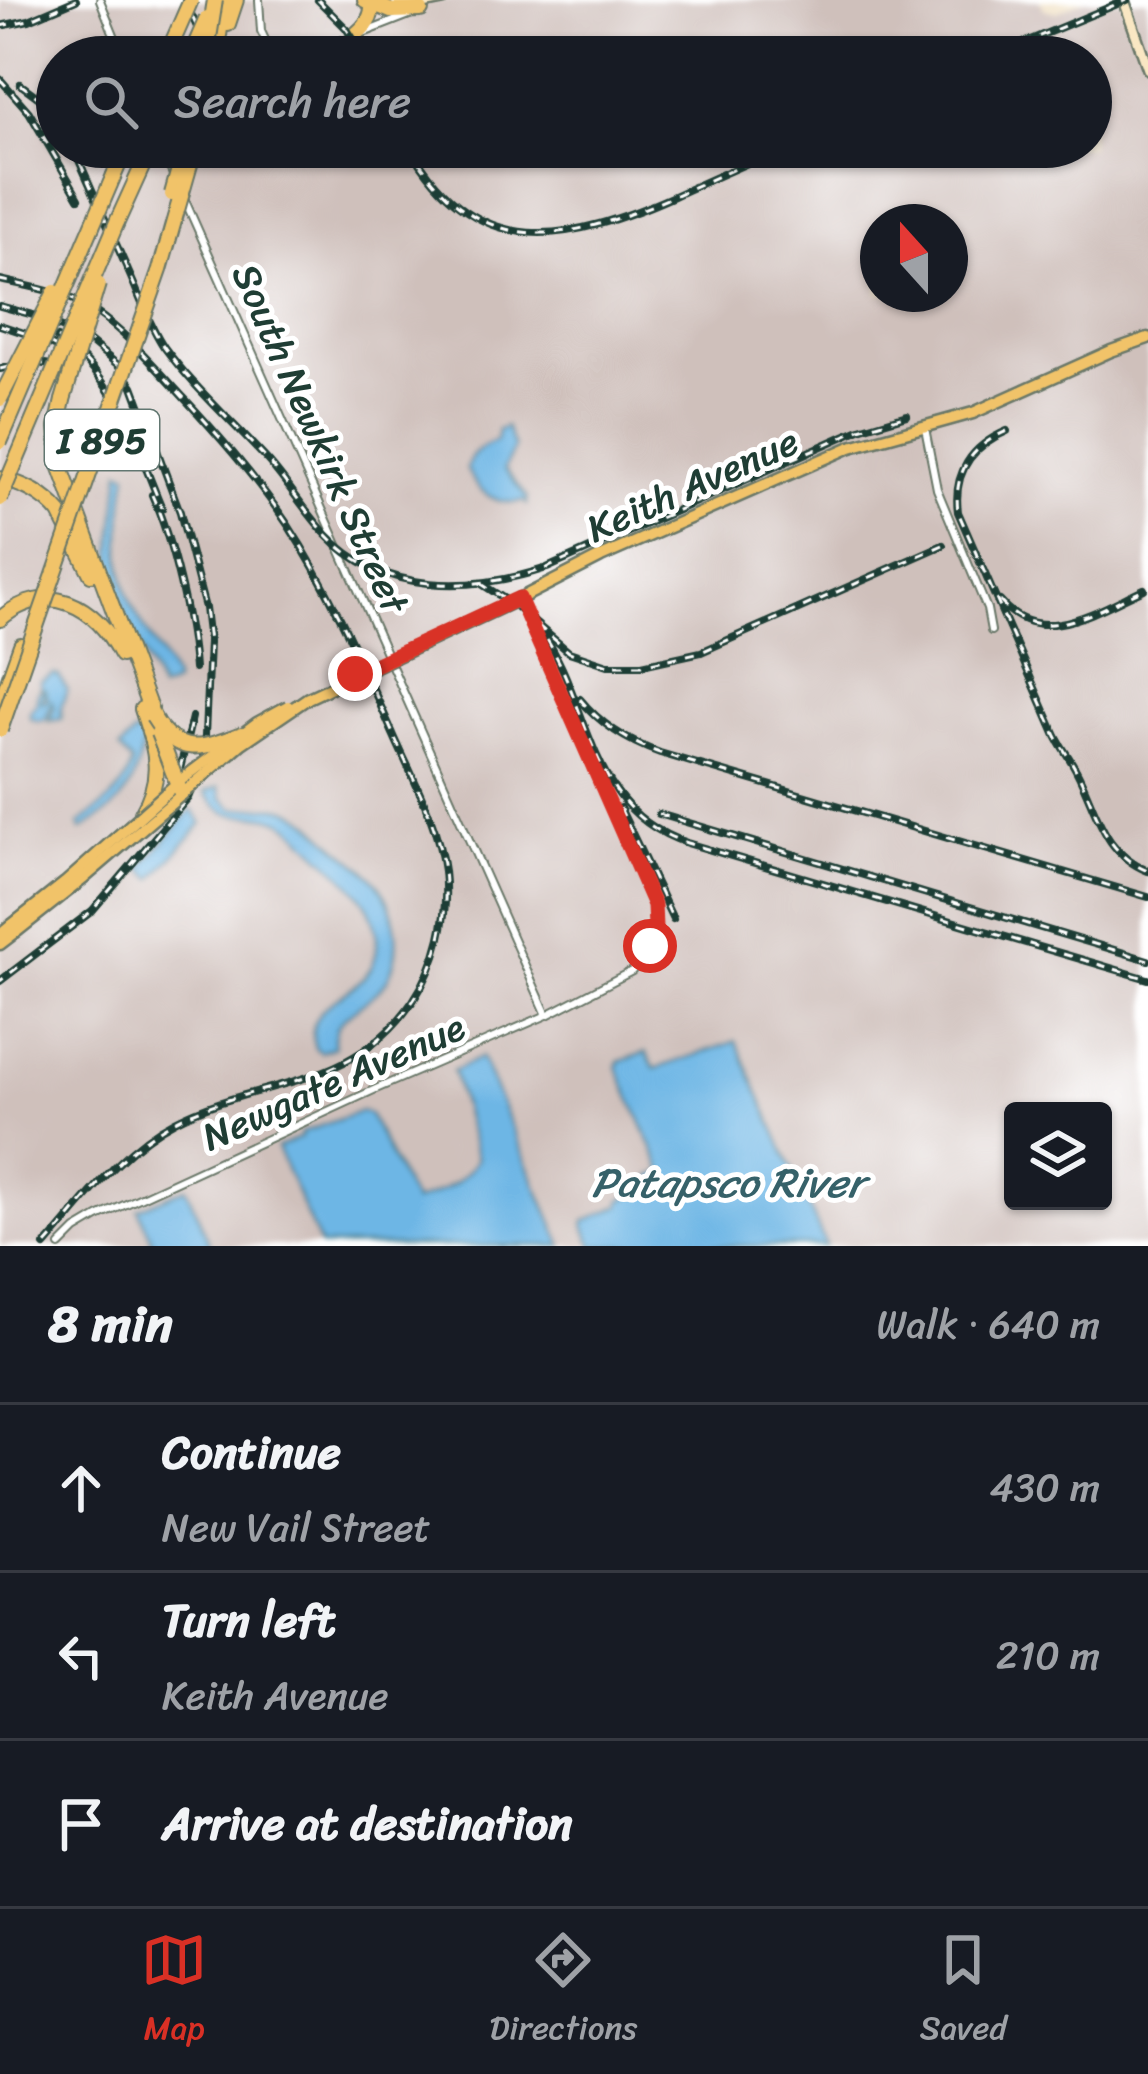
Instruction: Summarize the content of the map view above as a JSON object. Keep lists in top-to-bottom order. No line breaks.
{"streets":{"highway":["I 895"],"main road":["Keith Avenue"],"street":["South Newkirk Street","Newgate Avenue"]},"crossings":[["South Newkirk Street","Newgate Avenue"],["Keith Avenue","Newgate Avenue"]],"water":["Patapsco River"],"north":"top","page":{"search":"Search here","heading":["8 min","Walk · 640 m"],"list":[["Continue","New Vail Street","430 m"],["Turn left","Keith Avenue","210 m"],"Arrive at destination"],"nav":["Map","Directions","Saved"]}}
